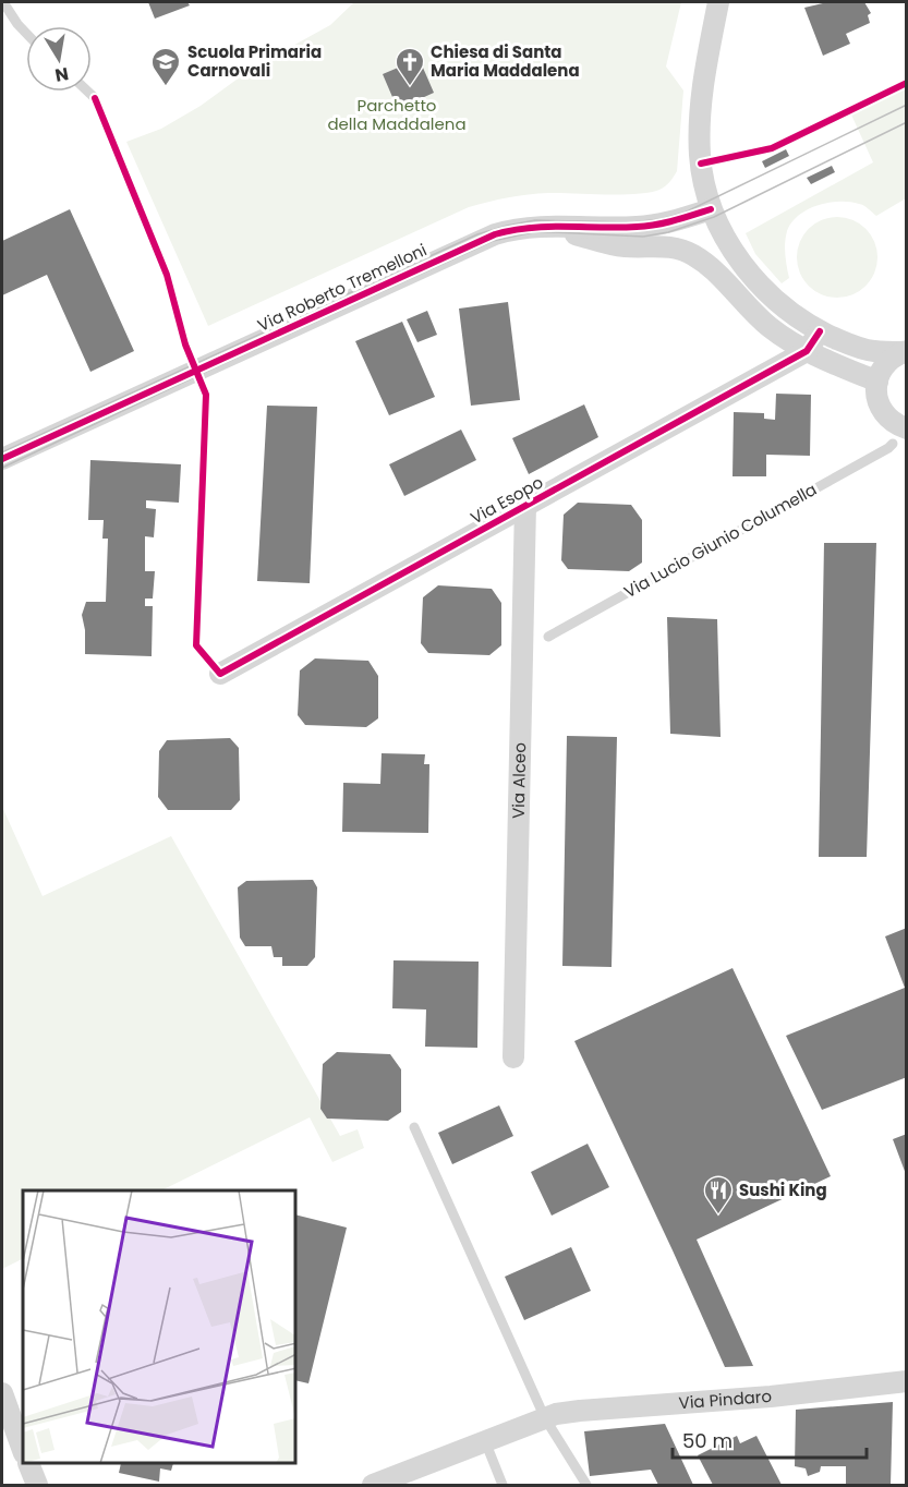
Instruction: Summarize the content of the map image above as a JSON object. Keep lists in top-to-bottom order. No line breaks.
{"streets":{"street":["Via Roberto Tremelloni","Via Esopo","Via Alceo","Via Pindaro"],"lane":["Via Lucio Giunio Columella"]},"crossings":[["Via Esopo","Via Alceo"]],"parks":["Parchetto della Maddalena"],"places":{"school or university":["Scuola Primaria Carnovali"],"church":["Chiesa di Santa Maria Maddalena"],"restaurant":["Sushi King"]},"scale_bar":"50 m","north":"bottom"}
